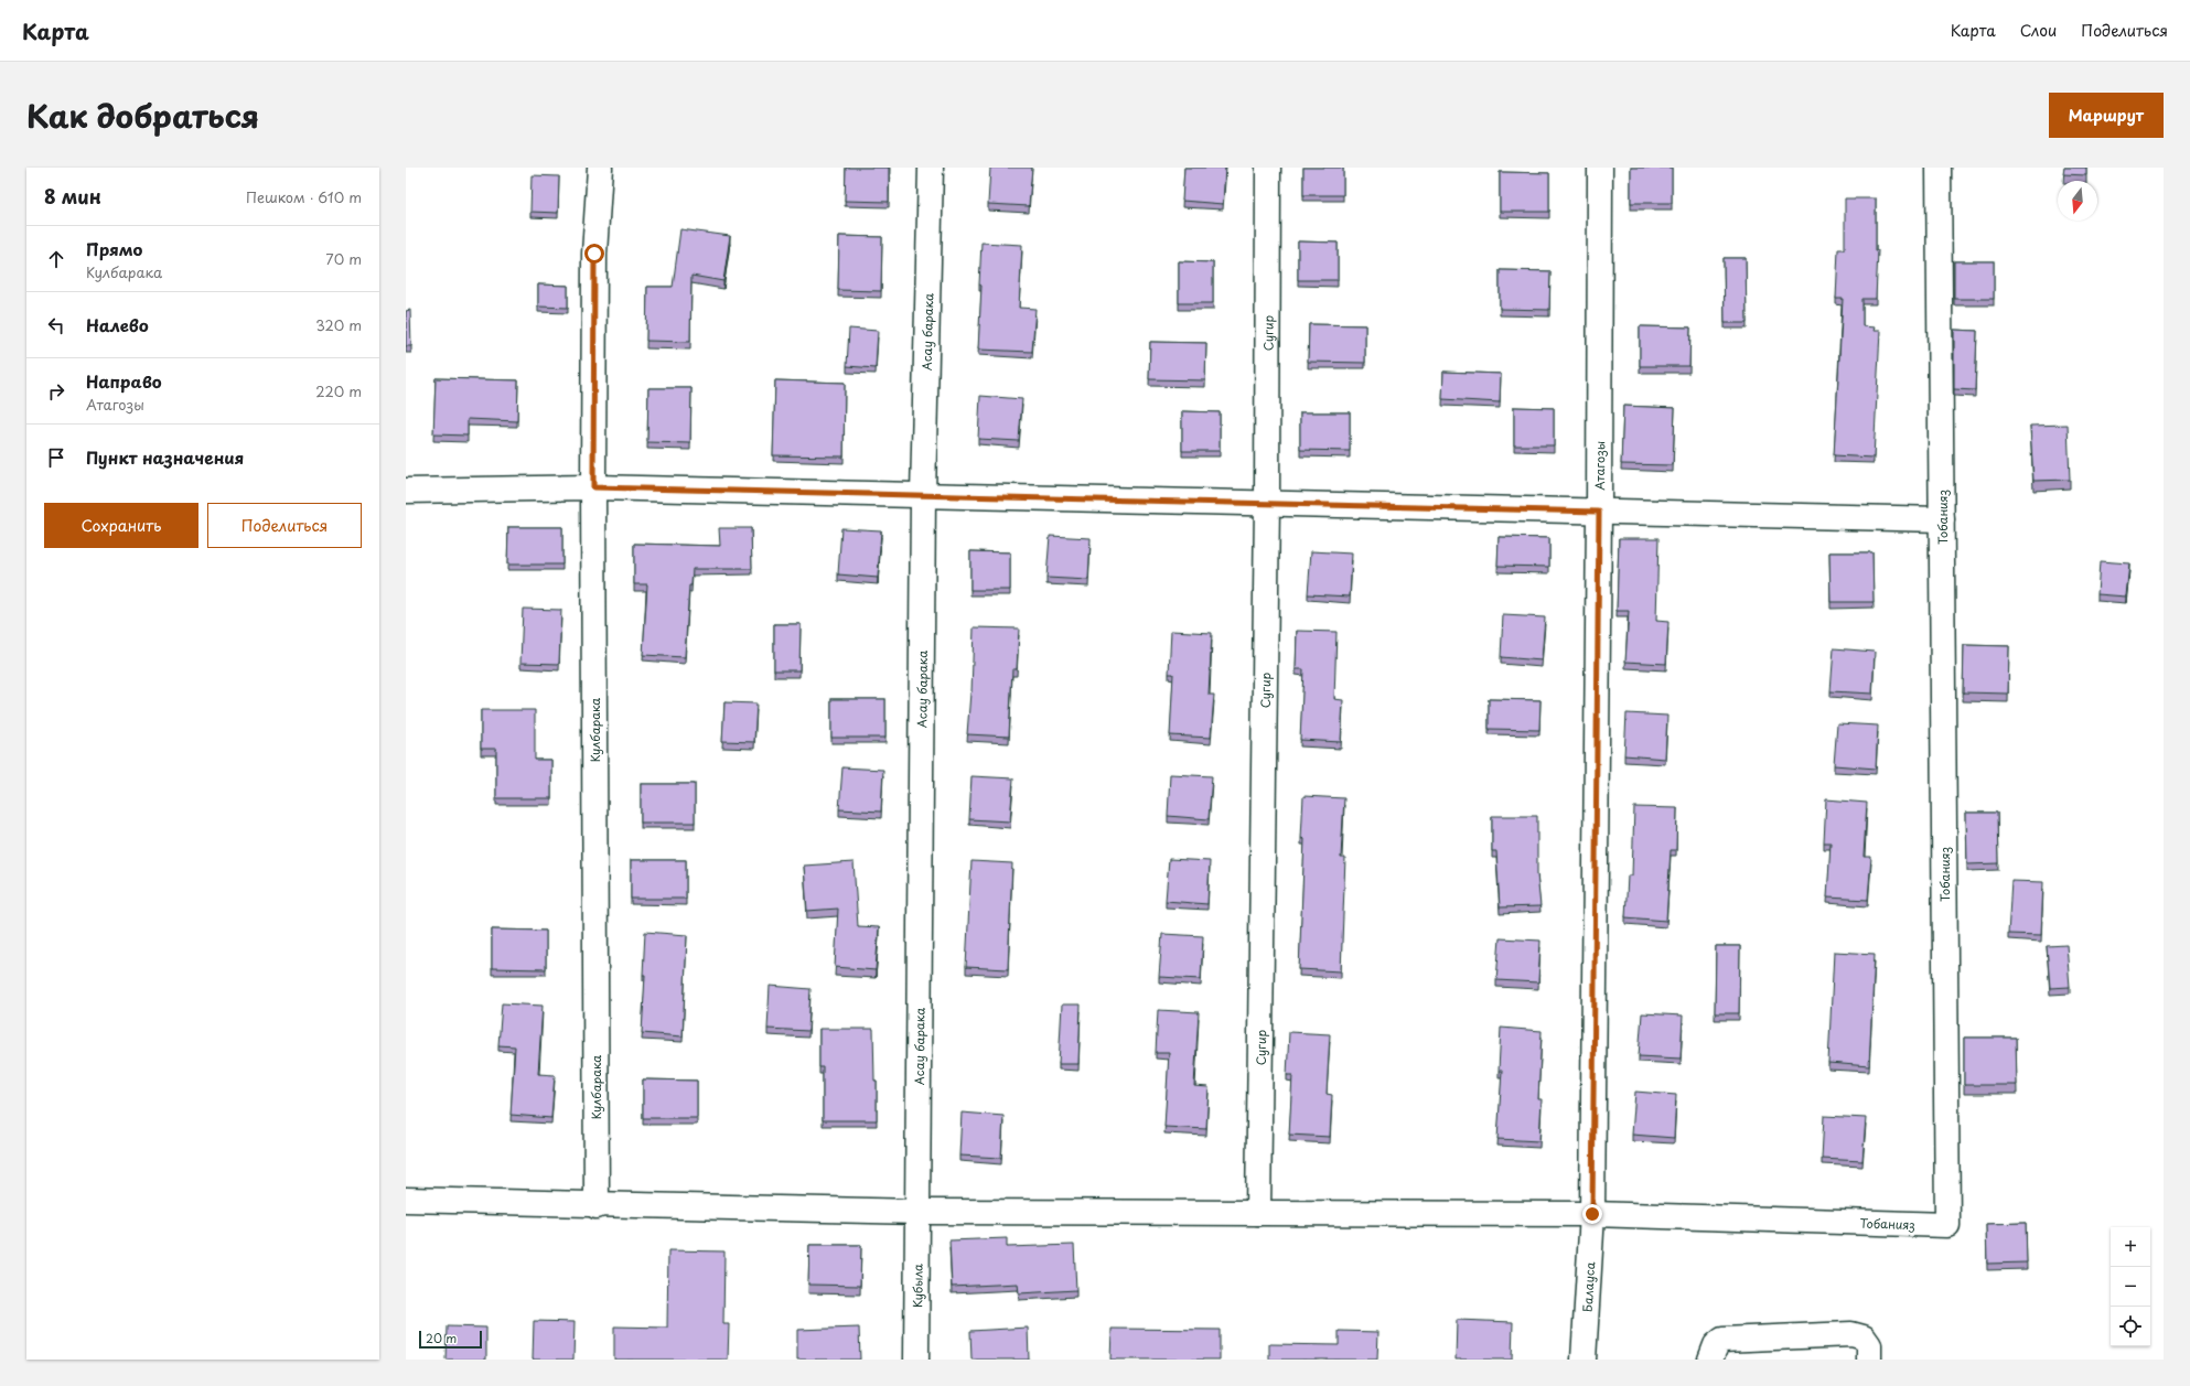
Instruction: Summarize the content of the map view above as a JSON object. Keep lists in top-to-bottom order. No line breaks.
{"streets":{"street":["Асау барака","Сугир","Атагозы","Тобанияз","Кулбарака","Кубыла","Балауса"]},"crossings":[["Асау барака","Кубыла"],["Атагозы","Тобанияз"],["Атагозы","Балауса"],["Тобанияз","Балауса"]],"scale_bar":"20 m","north":"bottom","page":{"header":"Карта","nav":["Карта","Слои","Поделиться"],"title":"Как добраться","buttons":["Маршрут",["Сохранить","Поделиться"]],"heading":["8 мин","Пешком · 610 m"],"list":[["Прямо","Кулбарака","70 m"],["Налево","320 m"],["Направо","Атагозы","220 m"],"Пункт назначения"],"map_buttons":["+","−"],"scale":"20 m"}}
